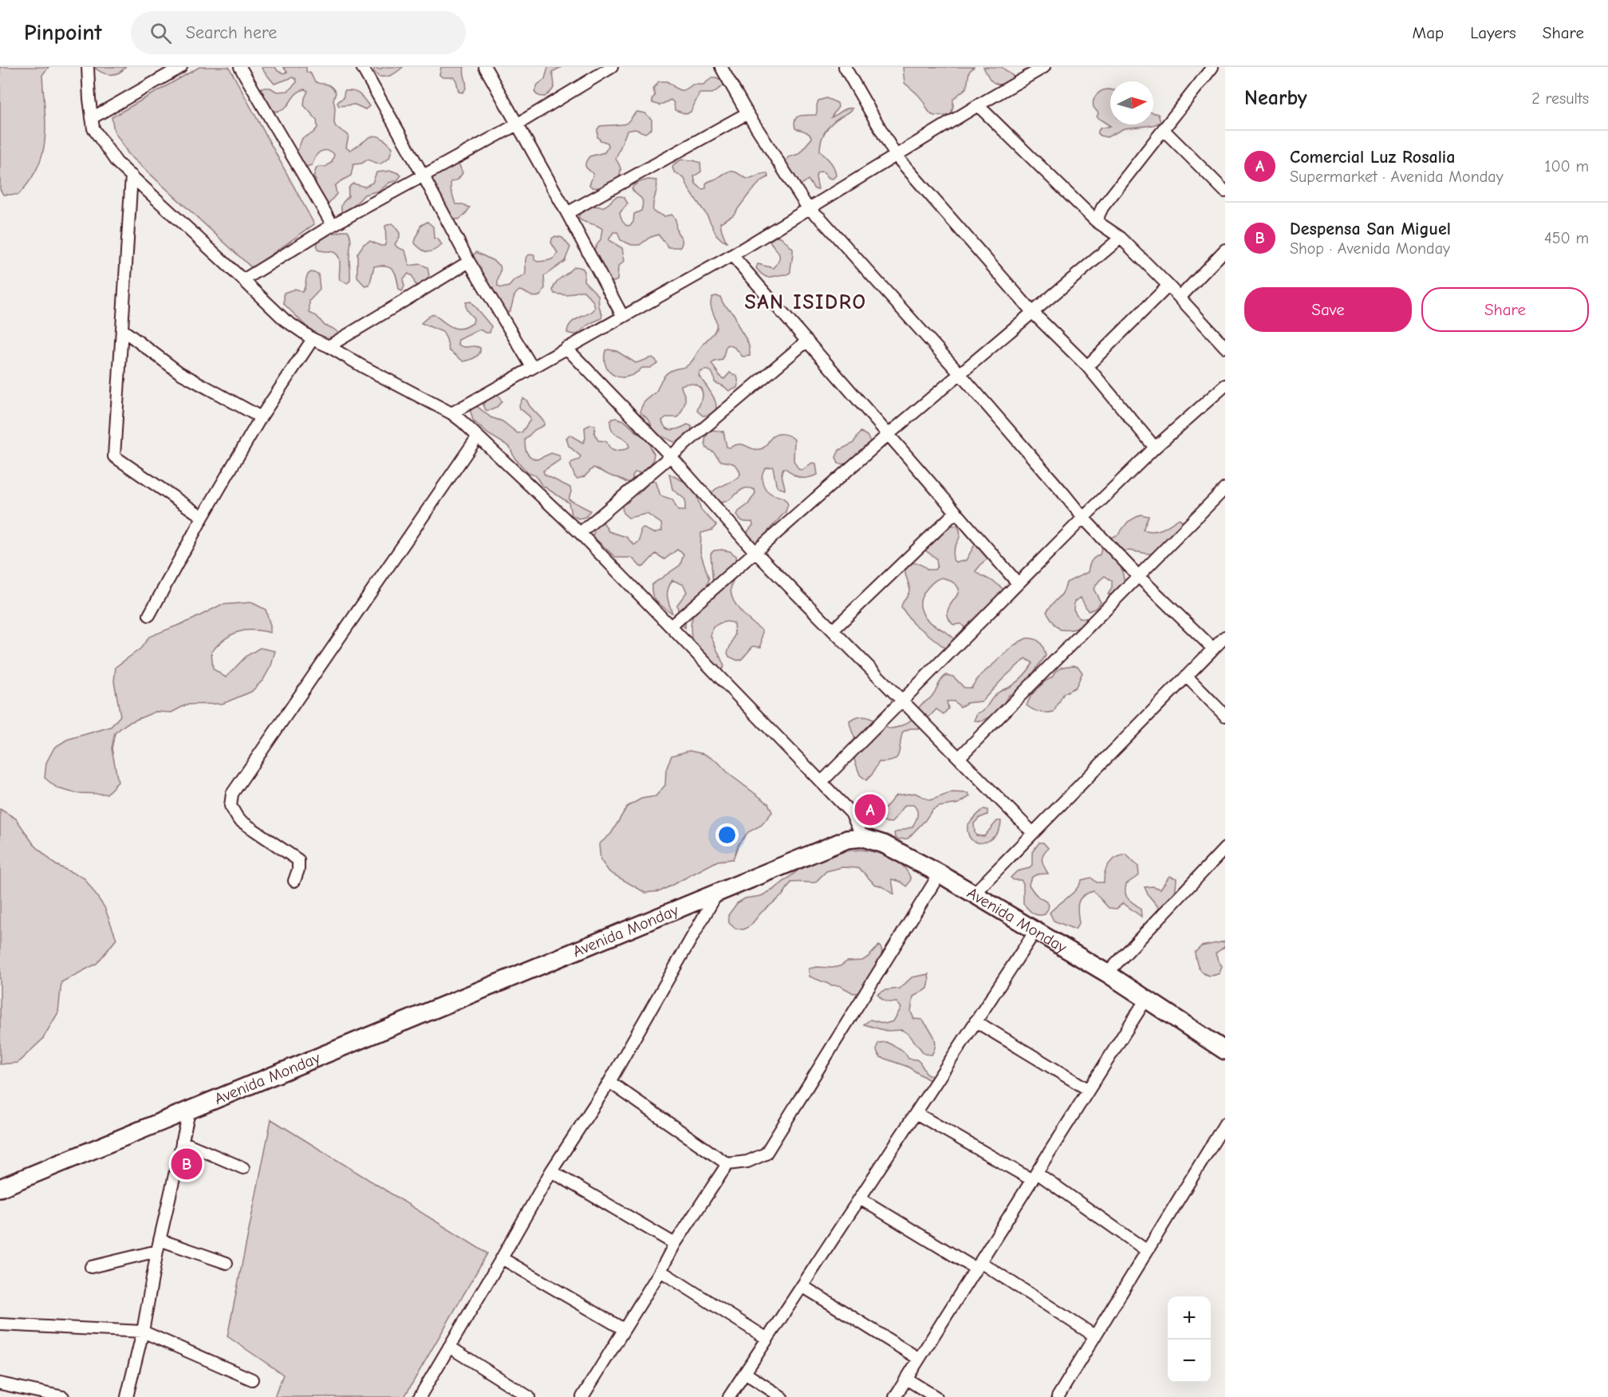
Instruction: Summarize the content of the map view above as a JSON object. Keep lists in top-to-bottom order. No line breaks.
{"streets":{"highway":["Avenida Monday"]},"districts":["SAN ISIDRO"],"north":"right","page":{"header":"Pinpoint","search":"Search here","nav":["Map","Layers","Share"],"heading":["Nearby","2 results"],"list":[{"mark":"A","name":"Comercial Luz Rosalia","note":"Supermarket · Avenida Monday","value":"100 m"},{"mark":"B","name":"Despensa San Miguel","note":"Shop · Avenida Monday","value":"450 m"}],"buttons":["Save","Share"],"pins":["A","B"],"map_buttons":["+","−"]}}
